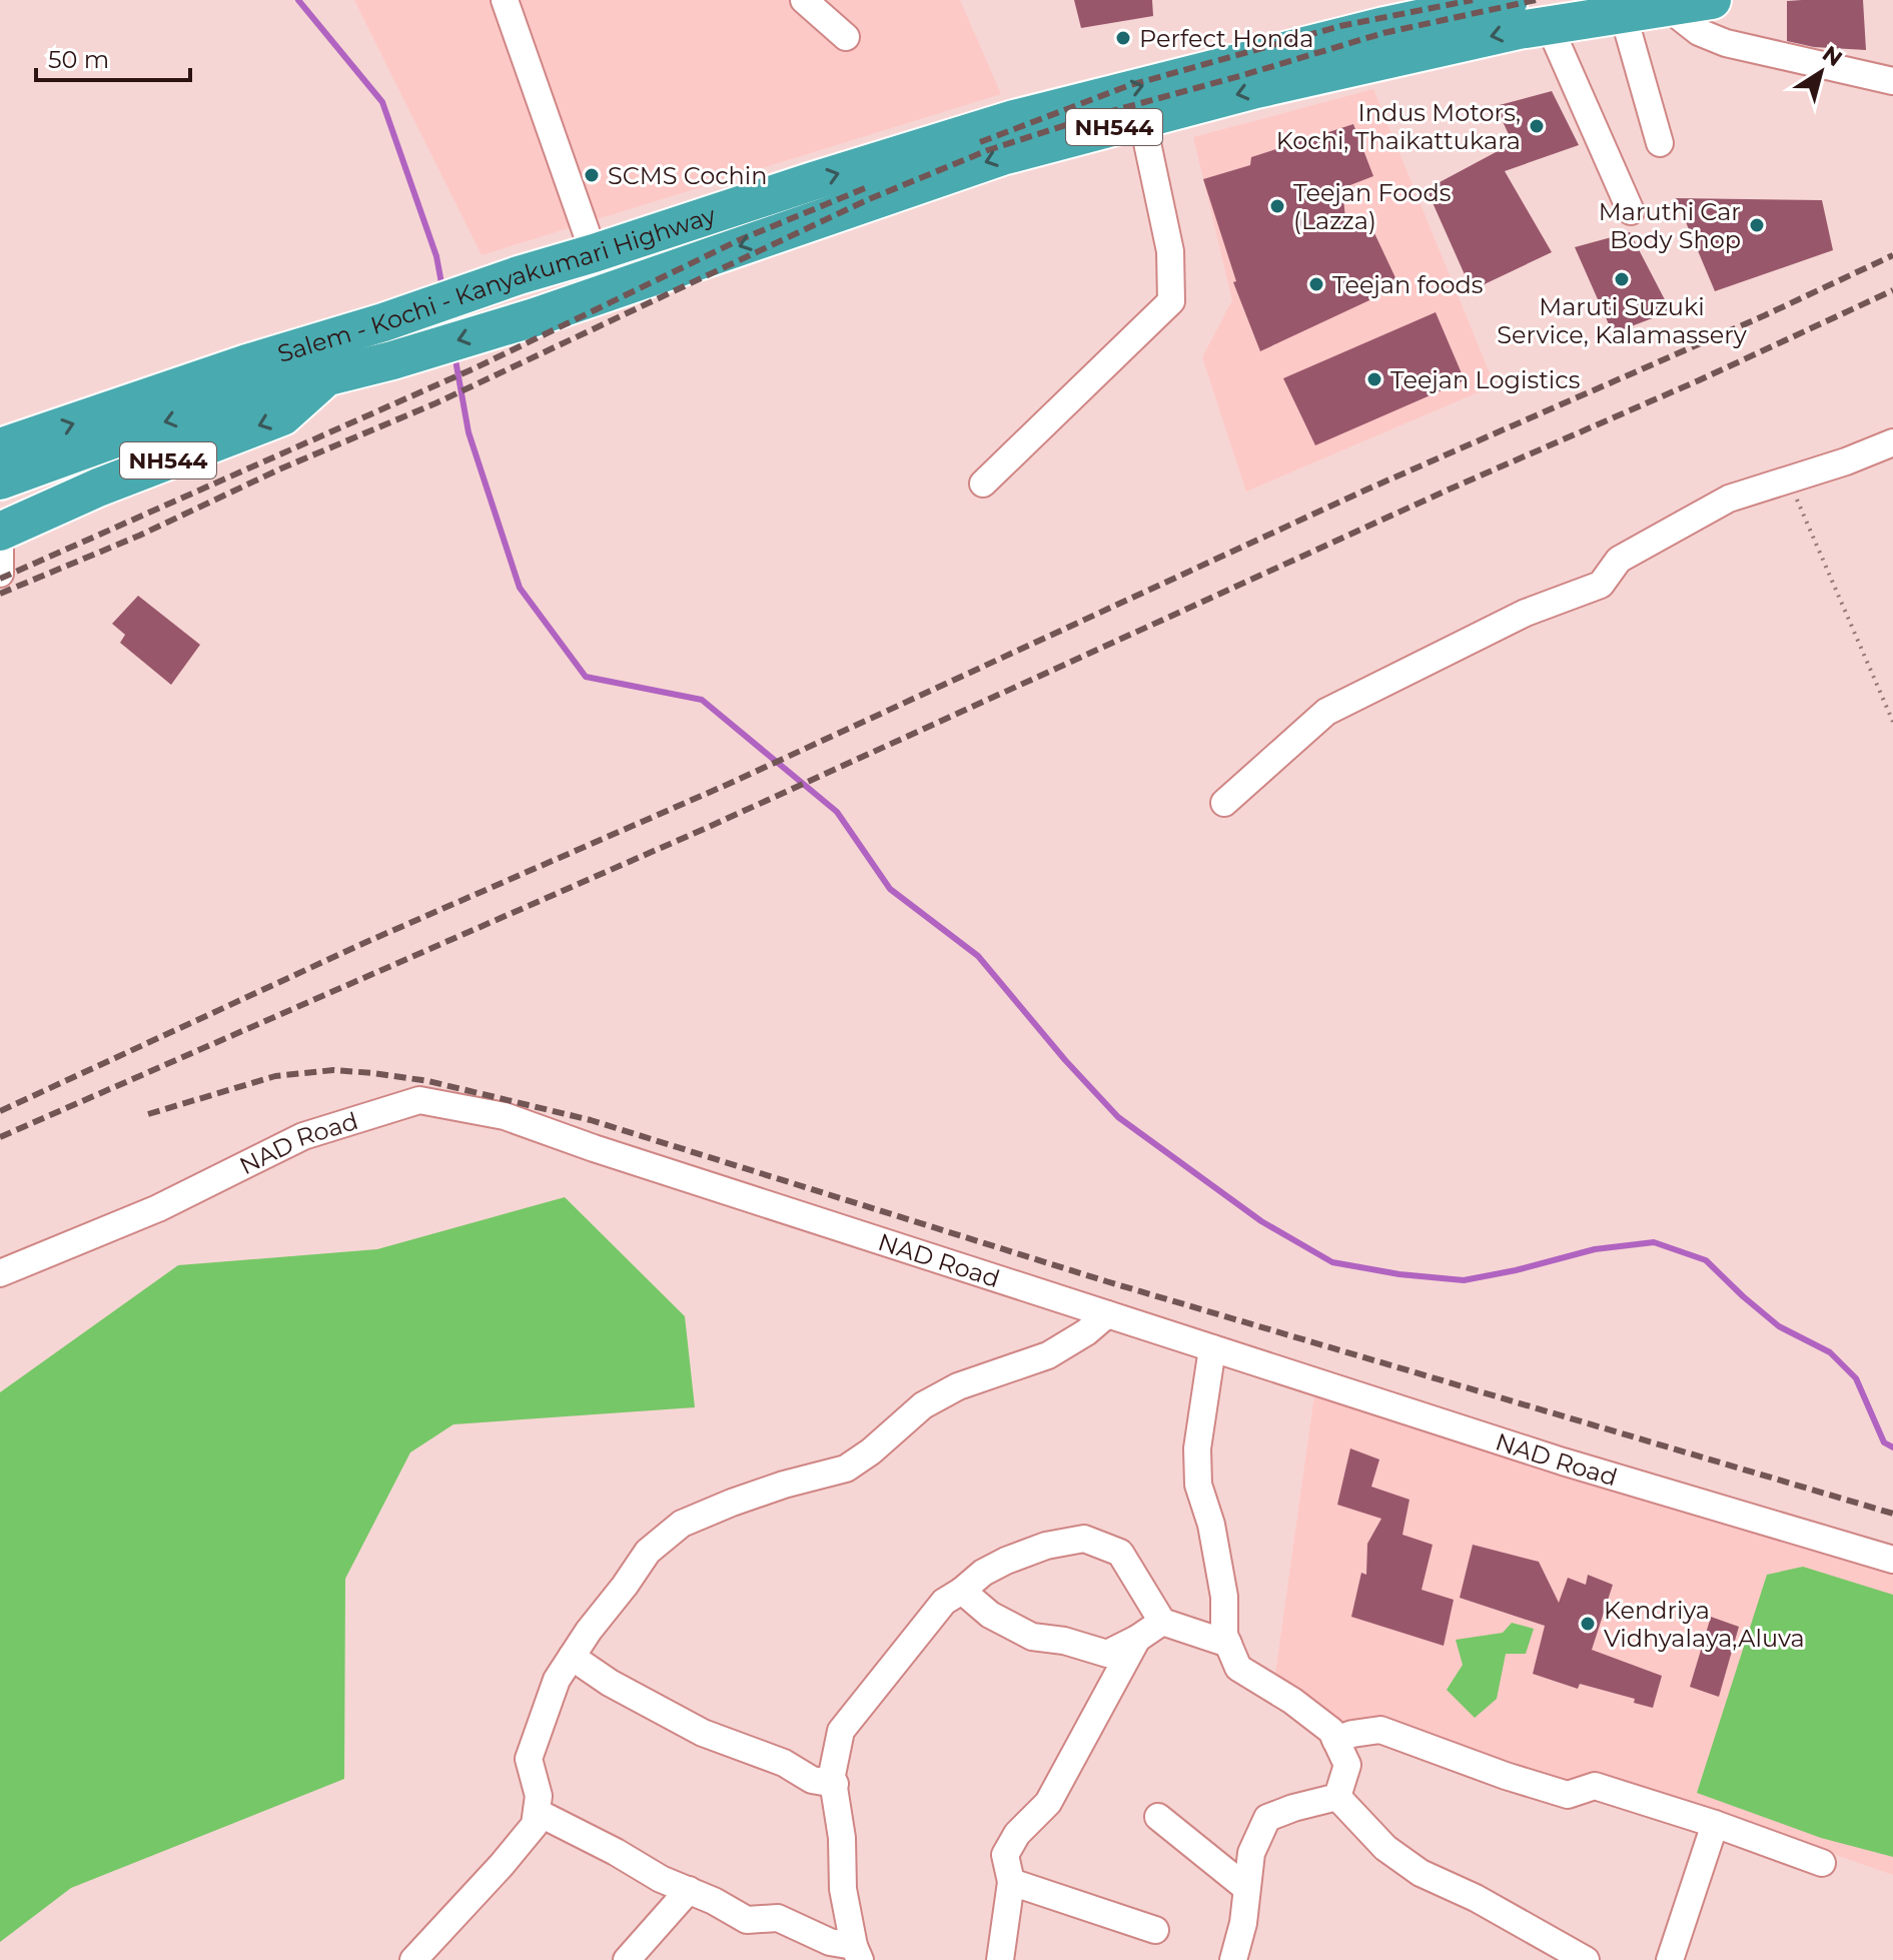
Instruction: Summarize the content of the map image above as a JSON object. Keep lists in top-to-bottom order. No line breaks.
{"streets":{"highway":["NH544","Salem - Kochi - Kanyakumari Highway"],"street":["NAD Road"]},"crossings":[["NH544","Salem - Kochi - Kanyakumari Highway"]],"places":["Perfect Honda","Indus Motors, Kochi, Thaikattukara","SCMS Cochin","Teejan Foods (Lazza)","Maruthi Car Body Shop","Maruti Suzuki Service, Kalamassery","Teejan foods","Teejan Logistics","Kendriya Vidhyalaya,Aluva"],"scale_bar":"50 m","north":"top right"}
